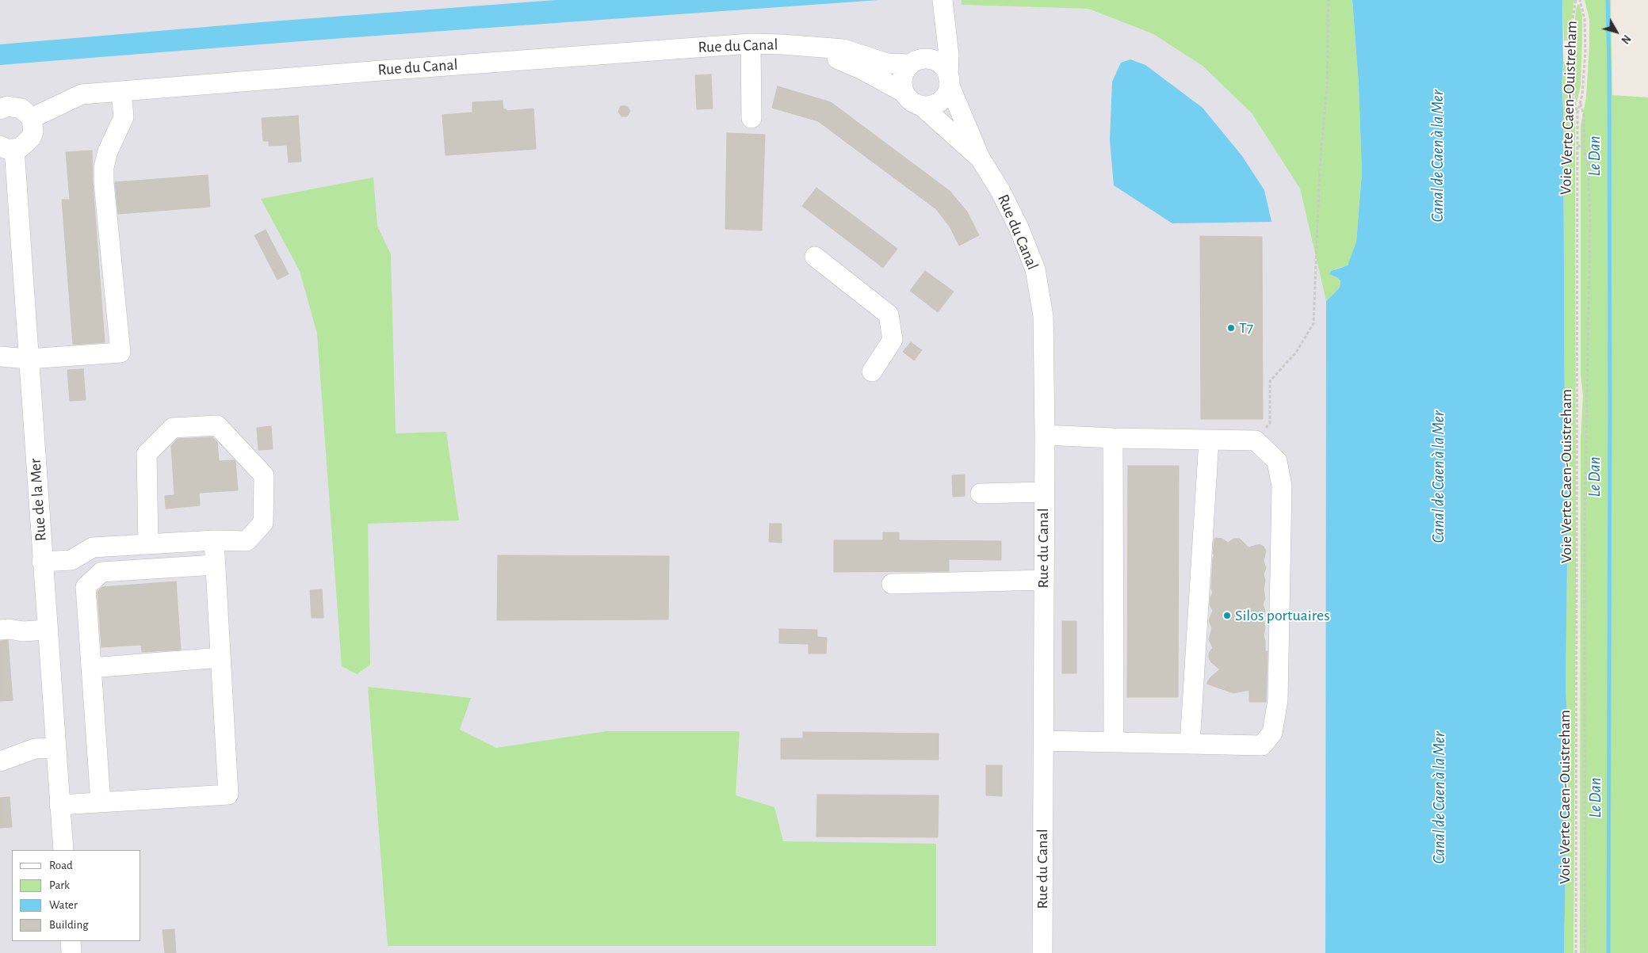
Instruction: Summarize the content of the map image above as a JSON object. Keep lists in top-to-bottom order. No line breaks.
{"streets":{"street":["Rue du Canal","Rue de la Mer"],"path":["Voie Verte Caen-Ouistreham"]},"crossings":[["Rue du Canal","Rue de la Mer"]],"water":["Canal de Caen à la Mer","Le Dan"],"places":["T7","Silos portuaires"],"legend":["Road","Park","Water","Building"],"north":"bottom right"}
